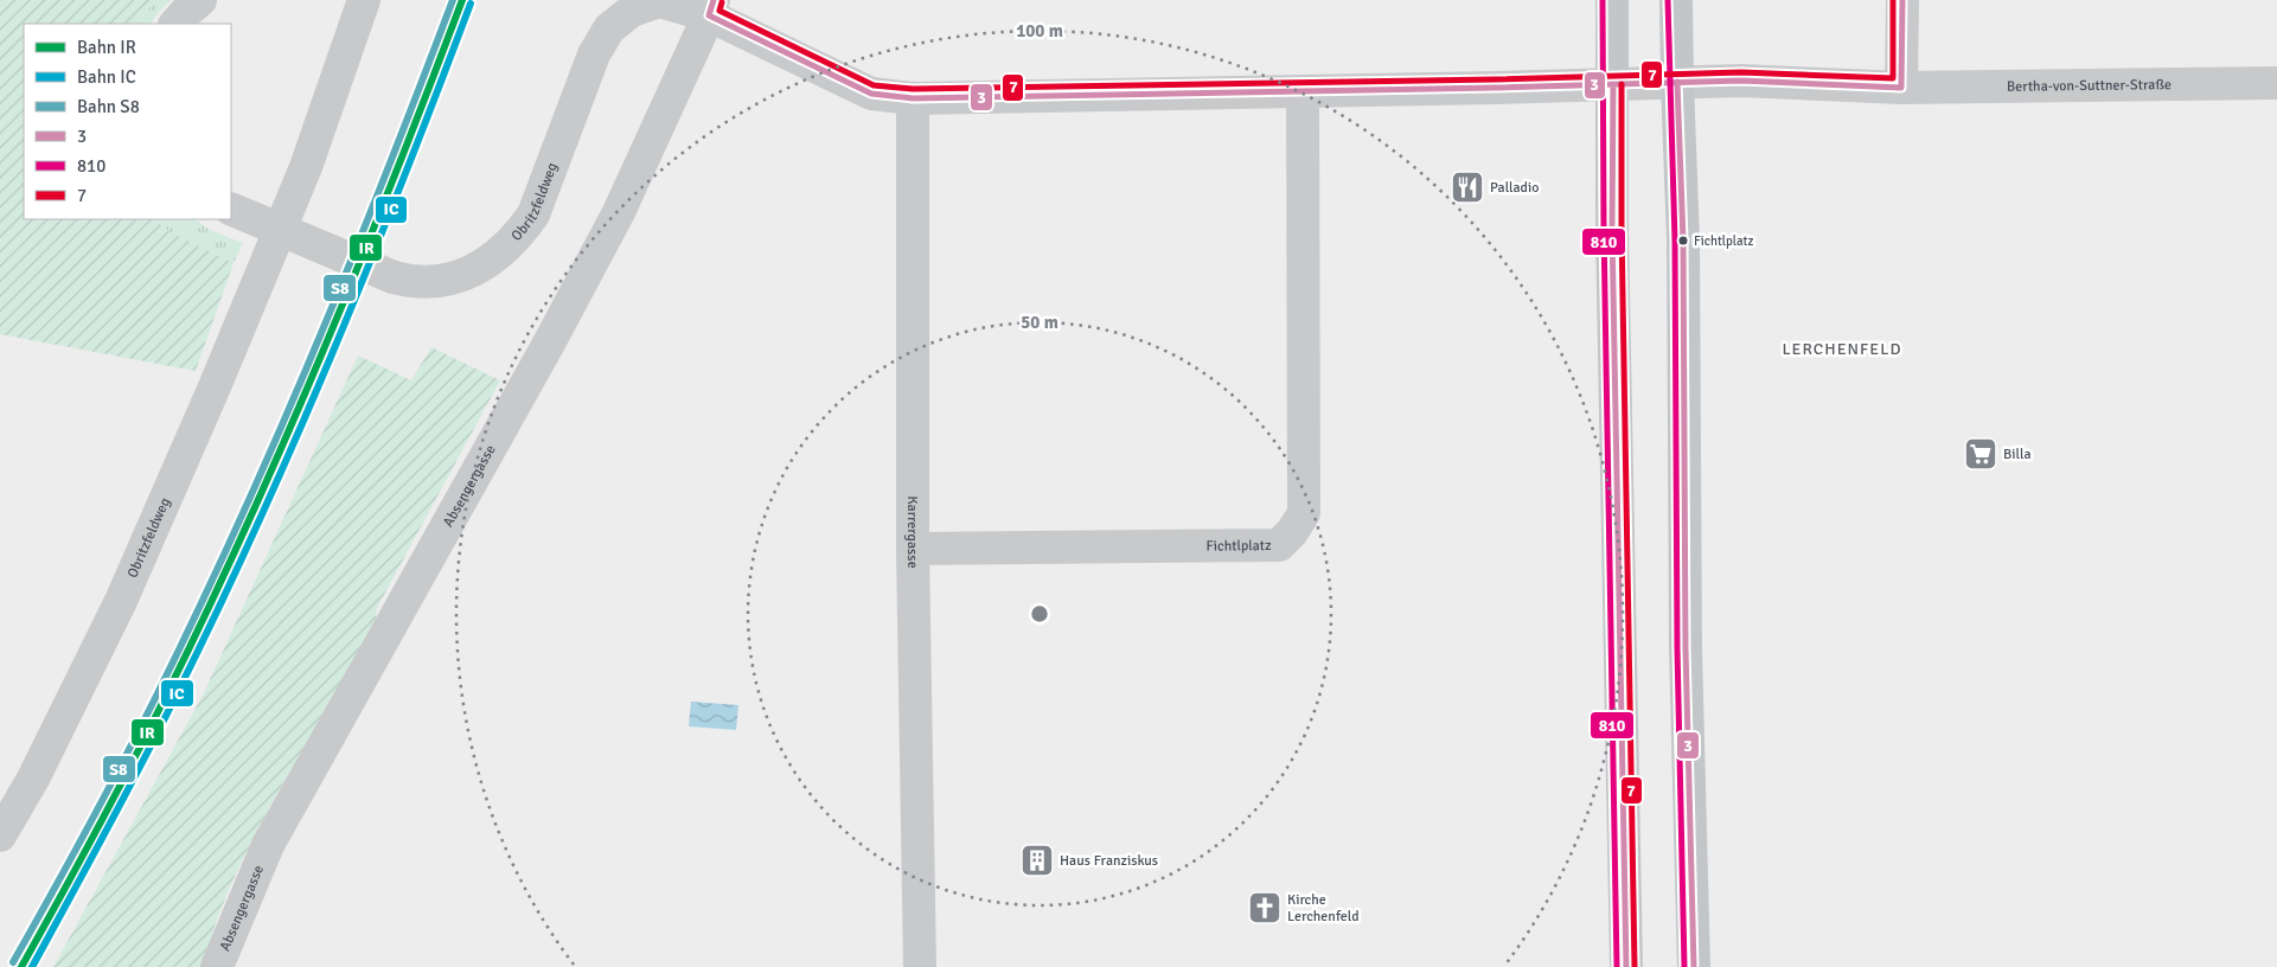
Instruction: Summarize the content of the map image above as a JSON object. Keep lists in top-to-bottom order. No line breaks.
{"streets":{"street":["Bertha-von-Suttner-Straße","Obritzfeldweg","Absengergasse","Karrergasse","Fichtlplatz"]},"crossings":[["Obritzfeldweg","Absengergasse"],["Karrergasse","Fichtlplatz"]],"districts":["LERCHENFELD"],"places":{"restaurant":["Palladio"],"other":["Fichtlplatz"],"supermarket":["Billa"],"building":["Haus Franziskus"],"church":["Kirche Lerchenfeld"]},"lines":["rail line IR","rail line S8","transit line 3","transit line 810","transit line 7","rail line IC"],"legend":["Bahn IR","Bahn IC","Bahn S8","3","810","7"],"rings":["100 m","50 m"]}
